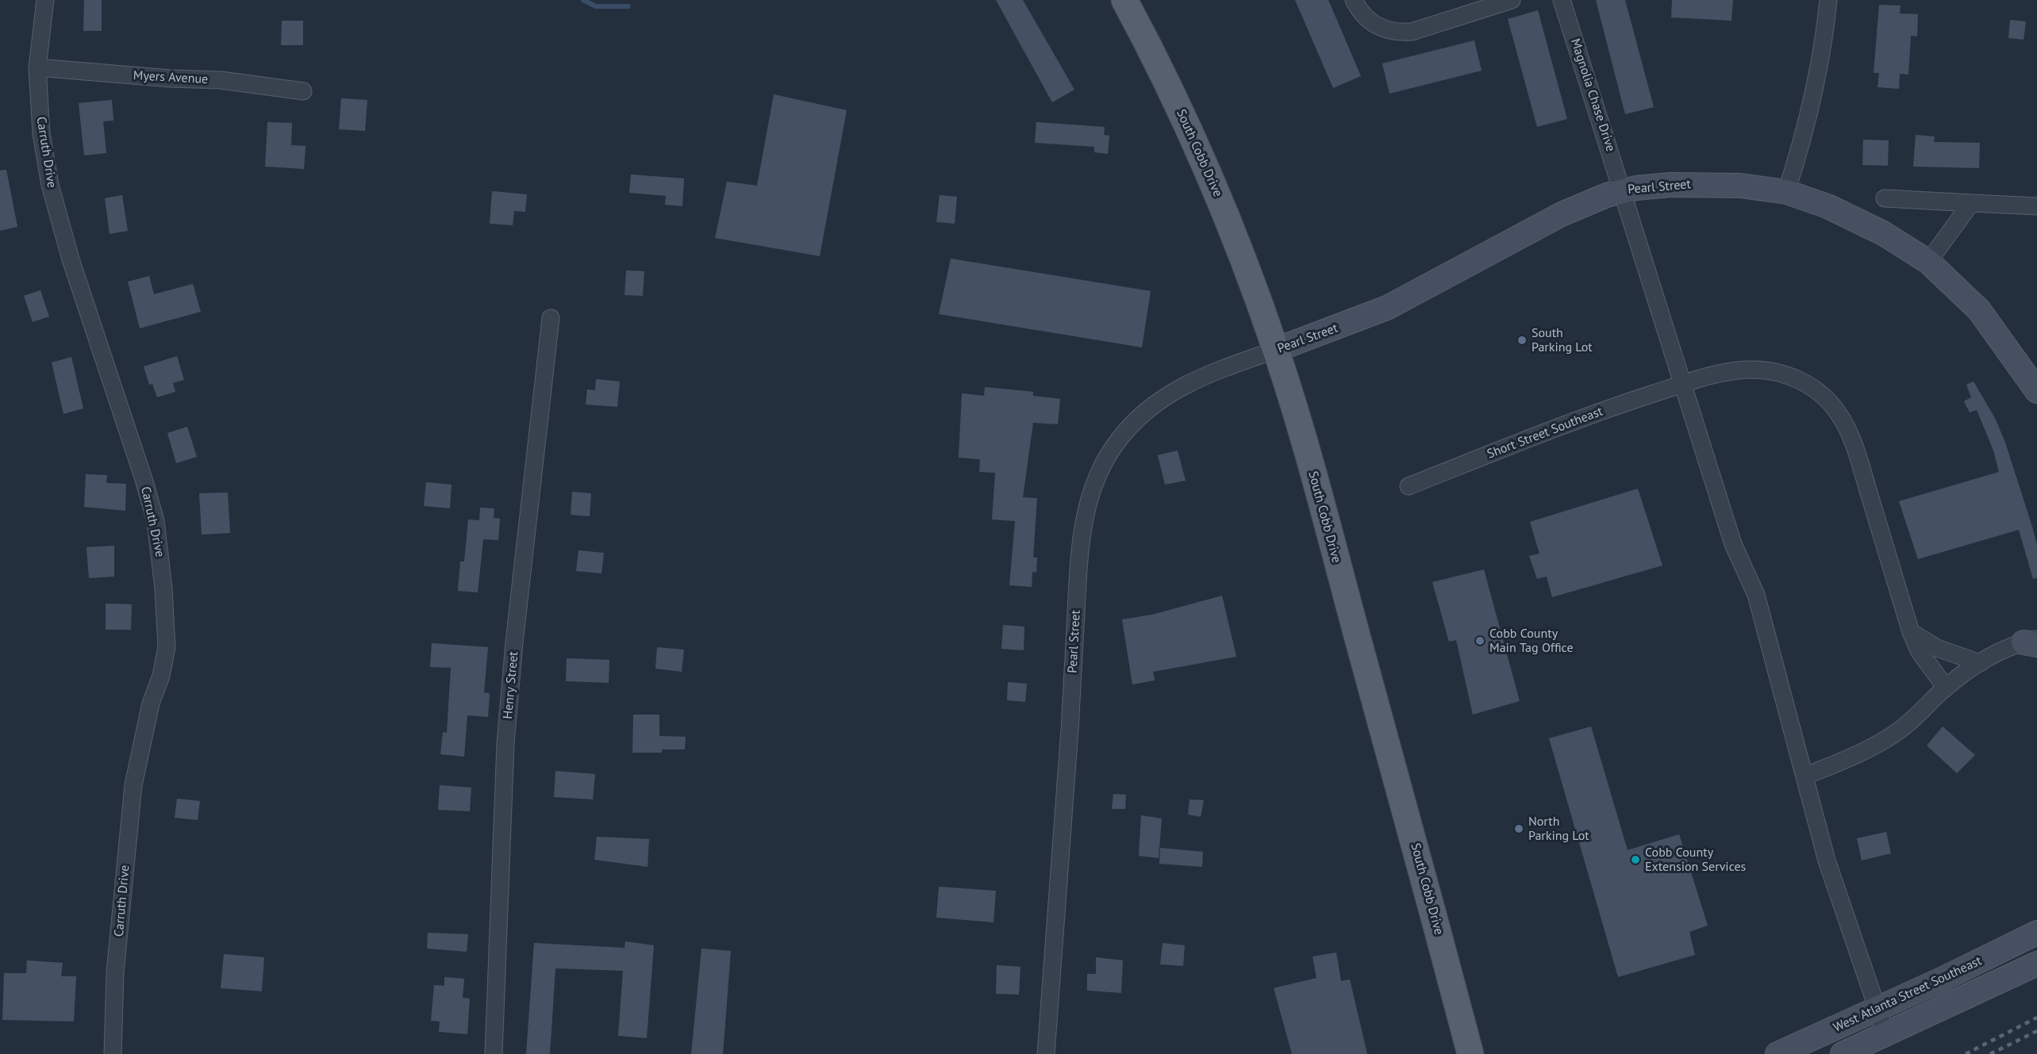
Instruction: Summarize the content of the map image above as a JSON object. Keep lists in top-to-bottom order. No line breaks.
{"streets":{"main road":["South Cobb Drive"],"street":["Myers Avenue","Magnolia Chase Drive","Carruth Drive","Pearl Street","Short Street Southeast","Henry Street","West Atlanta Street Southeast"]},"crossings":[["Myers Avenue","Carruth Drive"],["Magnolia Chase Drive","Pearl Street"],["Magnolia Chase Drive","Short Street Southeast"],["Magnolia Chase Drive","West Atlanta Street Southeast"],["South Cobb Drive","Pearl Street"]],"places":["South Parking Lot","Cobb County Main Tag Office","North Parking Lot","Cobb County Extension Services"]}
